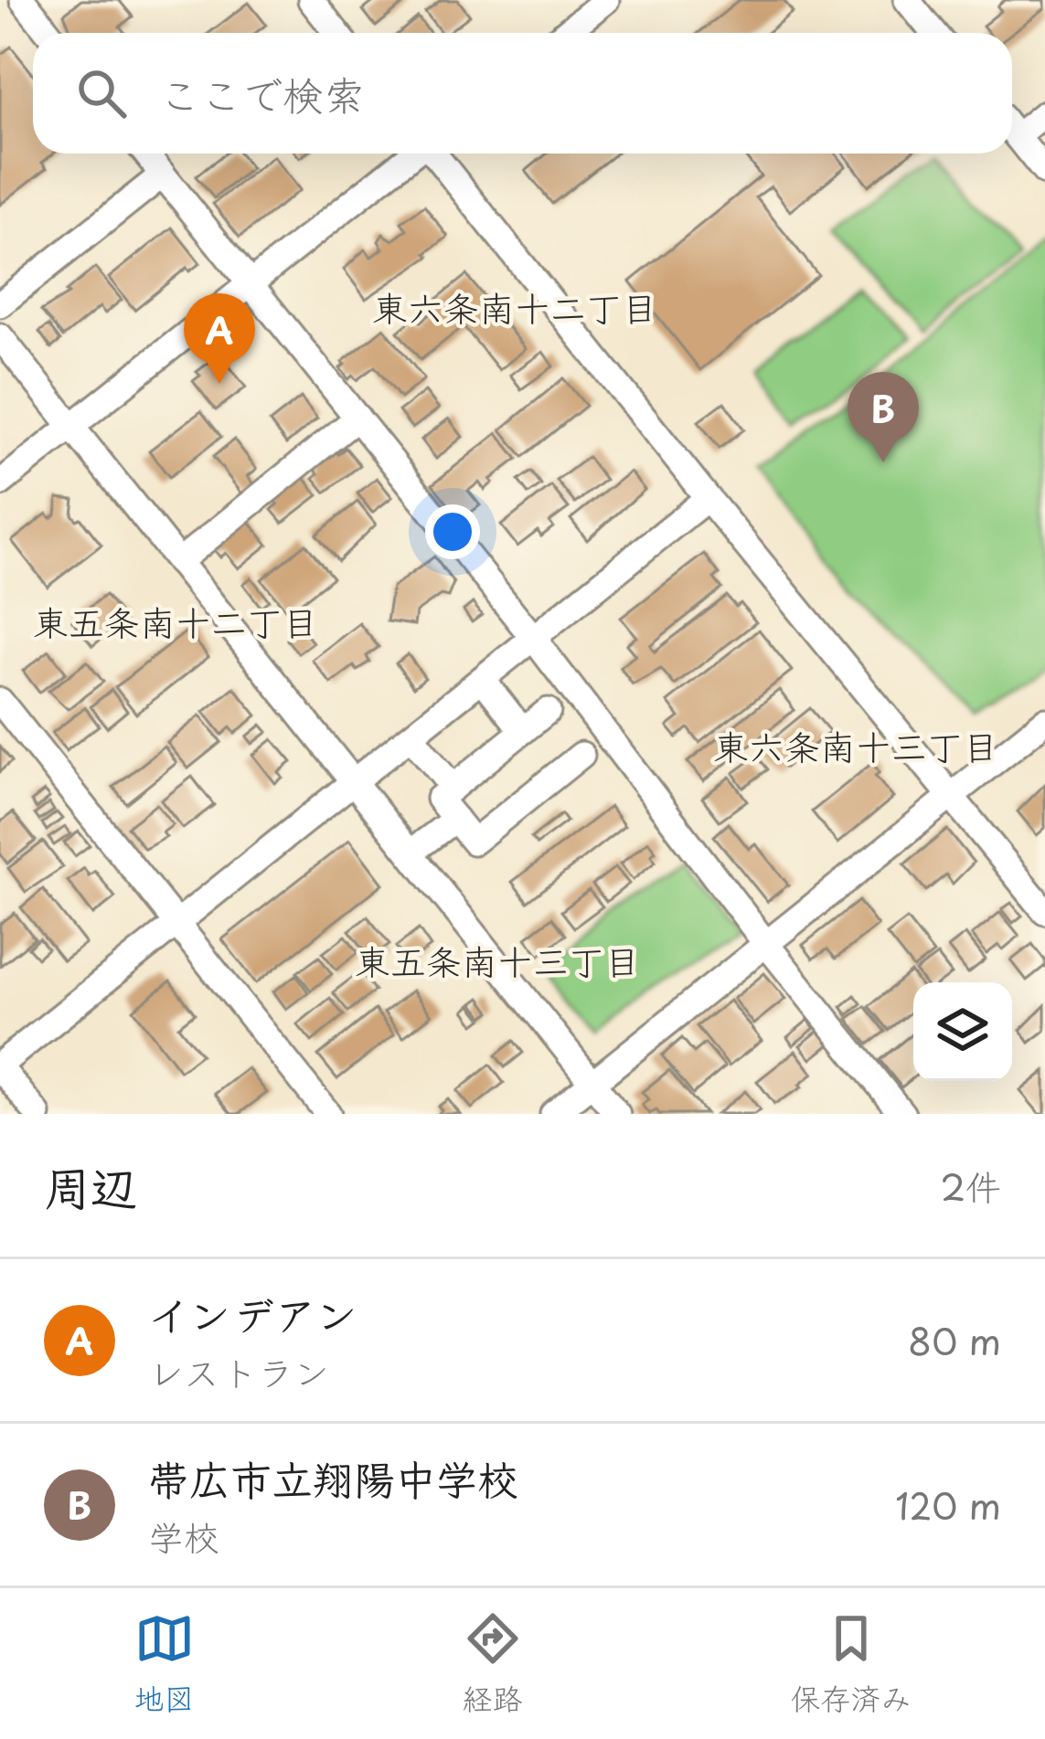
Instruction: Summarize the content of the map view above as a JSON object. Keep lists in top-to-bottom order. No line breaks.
{"districts":["東六条南十二丁目","東五条南十二丁目","東六条南十三丁目","東五条南十三丁目"],"page":{"search":"ここで検索","pins":["A","B"],"heading":["周辺","2件"],"list":[{"mark":"A","name":"インデアン","note":"レストラン","value":"80 m"},{"mark":"B","name":"帯広市立翔陽中学校","note":"学校","value":"120 m"}],"nav":["地図","経路","保存済み"]}}
